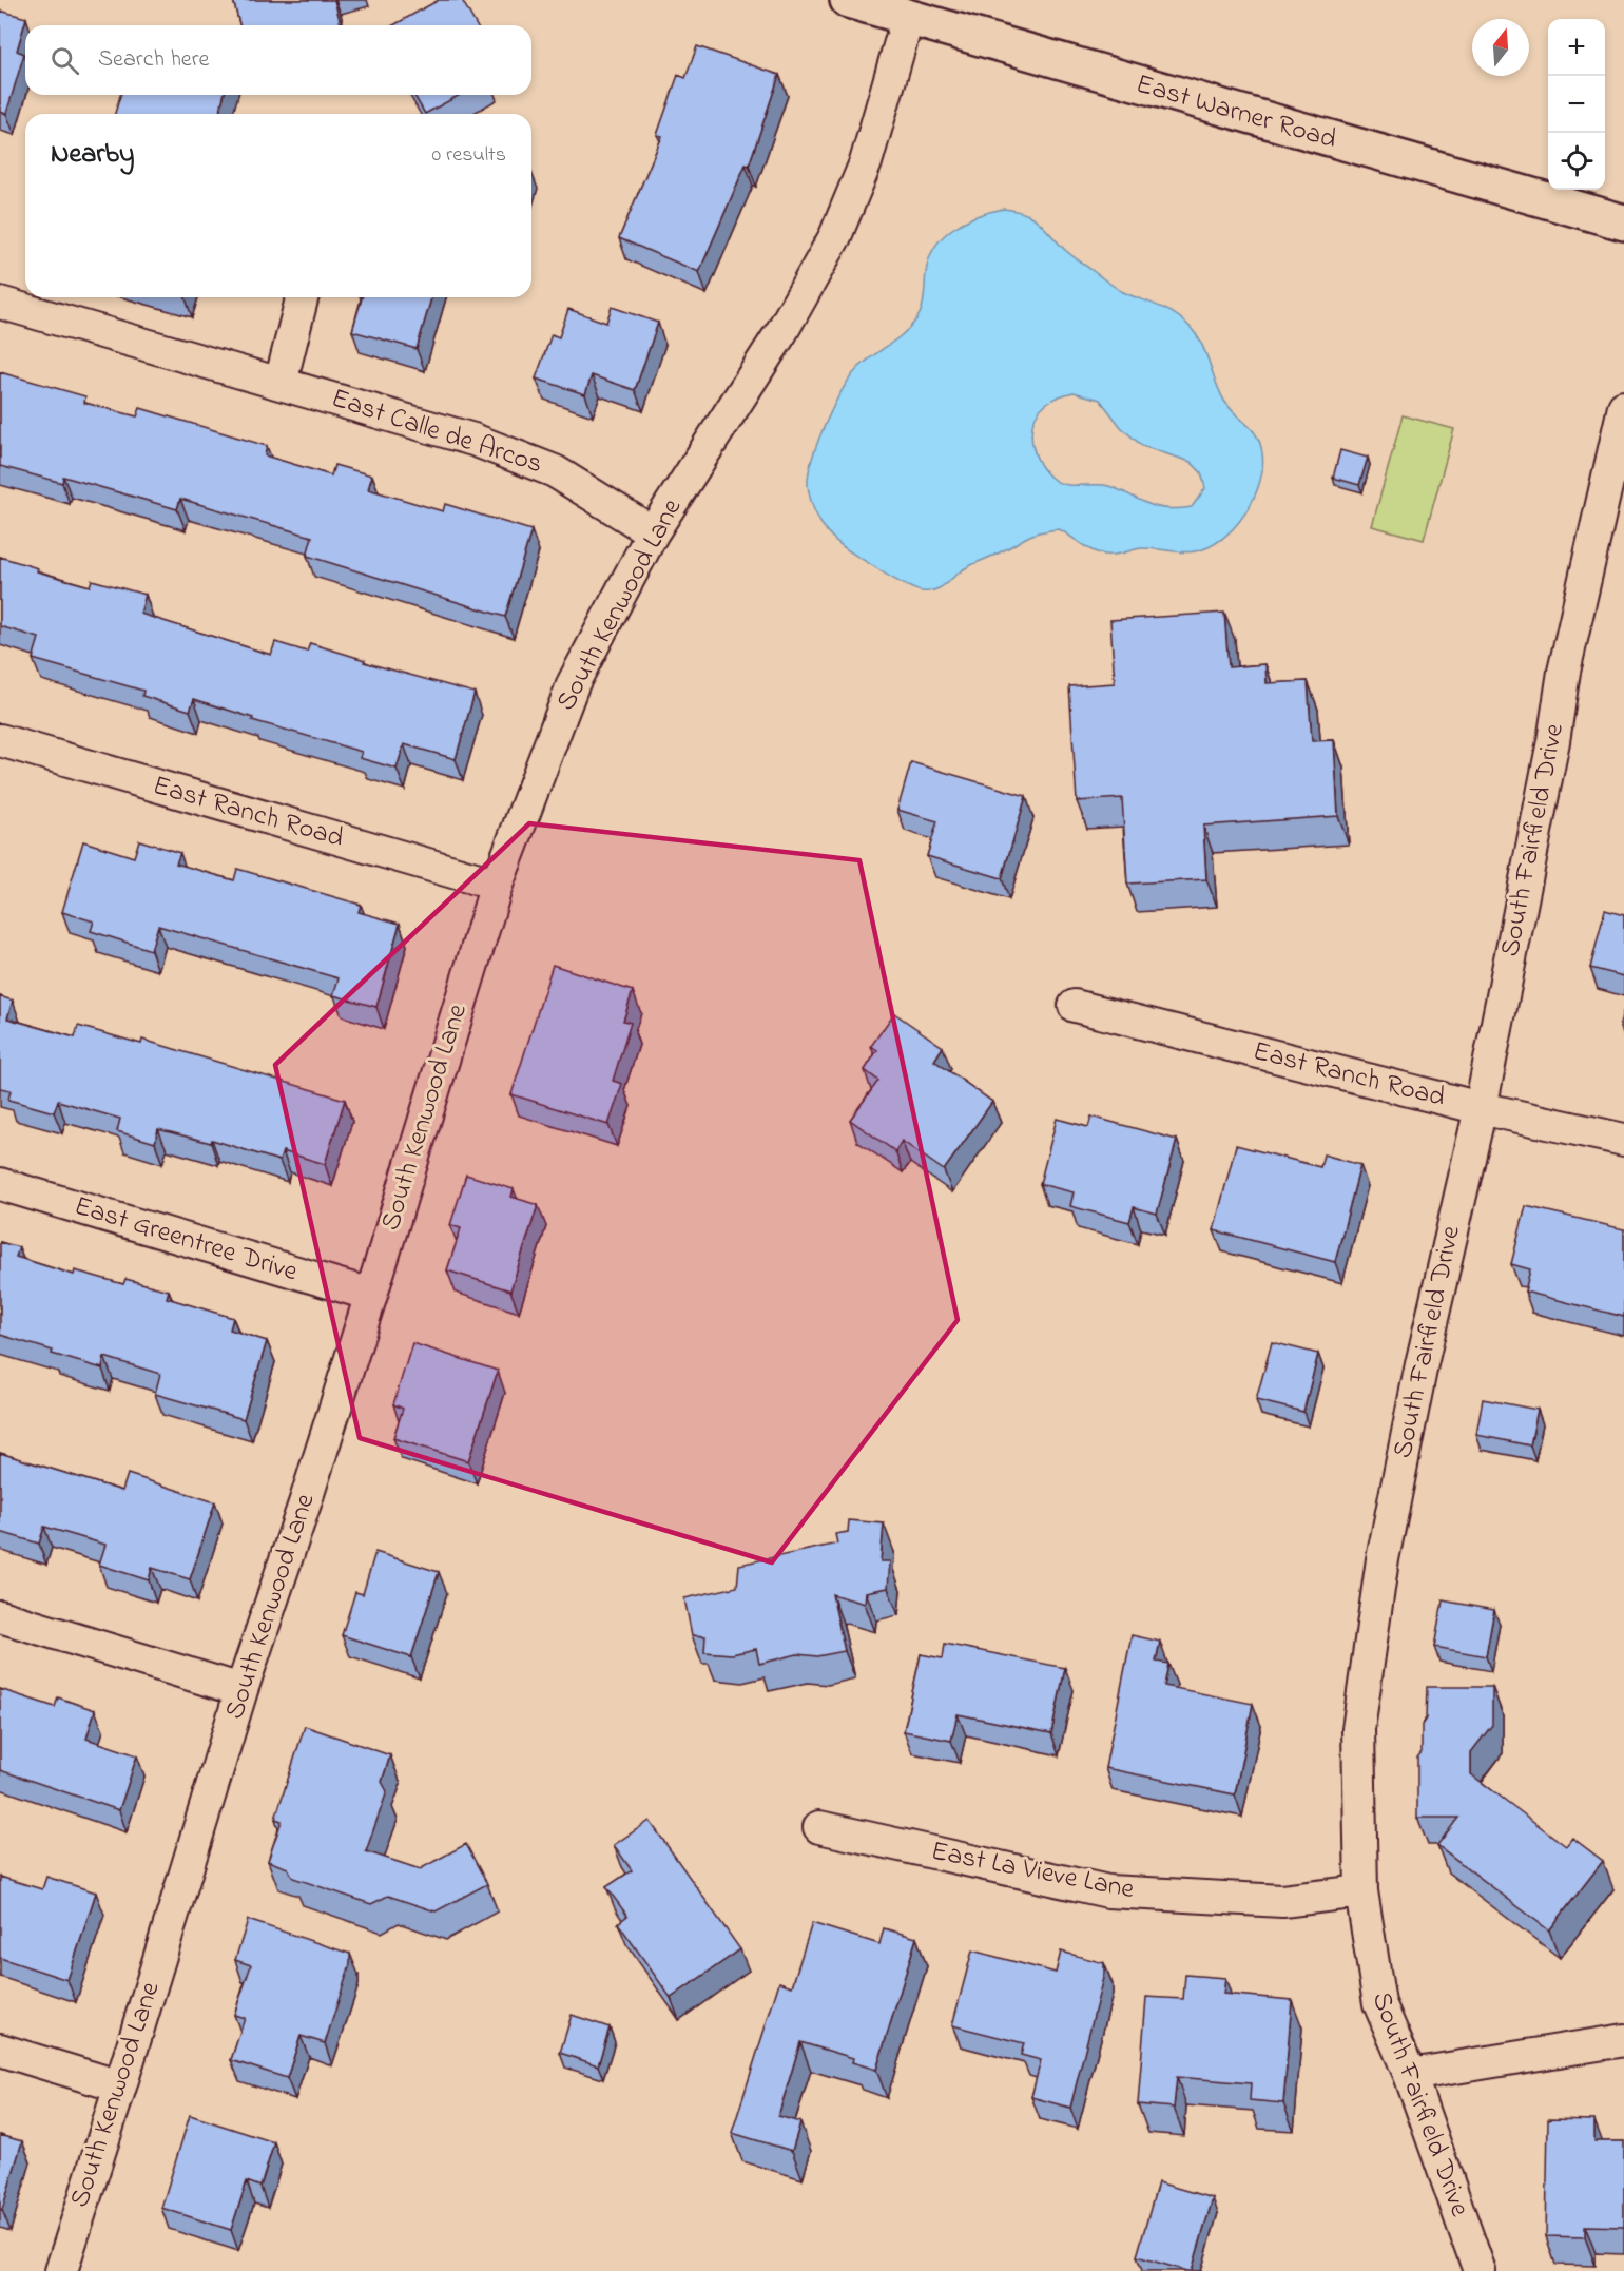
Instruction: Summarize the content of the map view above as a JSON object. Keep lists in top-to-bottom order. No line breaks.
{"streets":{"main road":["East Warner Road"],"street":["East Calle de Arcos","South Kenwood Lane","East Ranch Road","South Fairfield Drive","East Greentree Drive","East La Vieve Lane"]},"crossings":[["East Warner Road","South Kenwood Lane"],["East Calle de Arcos","South Kenwood Lane"],["South Kenwood Lane","East Ranch Road"],["South Kenwood Lane","East Greentree Drive"],["East Ranch Road","South Fairfield Drive"],["South Fairfield Drive","East La Vieve Lane"]],"north":"top","page":{"map_buttons":["+","−"],"search":"Search here","heading":["Nearby","0 results"]}}
